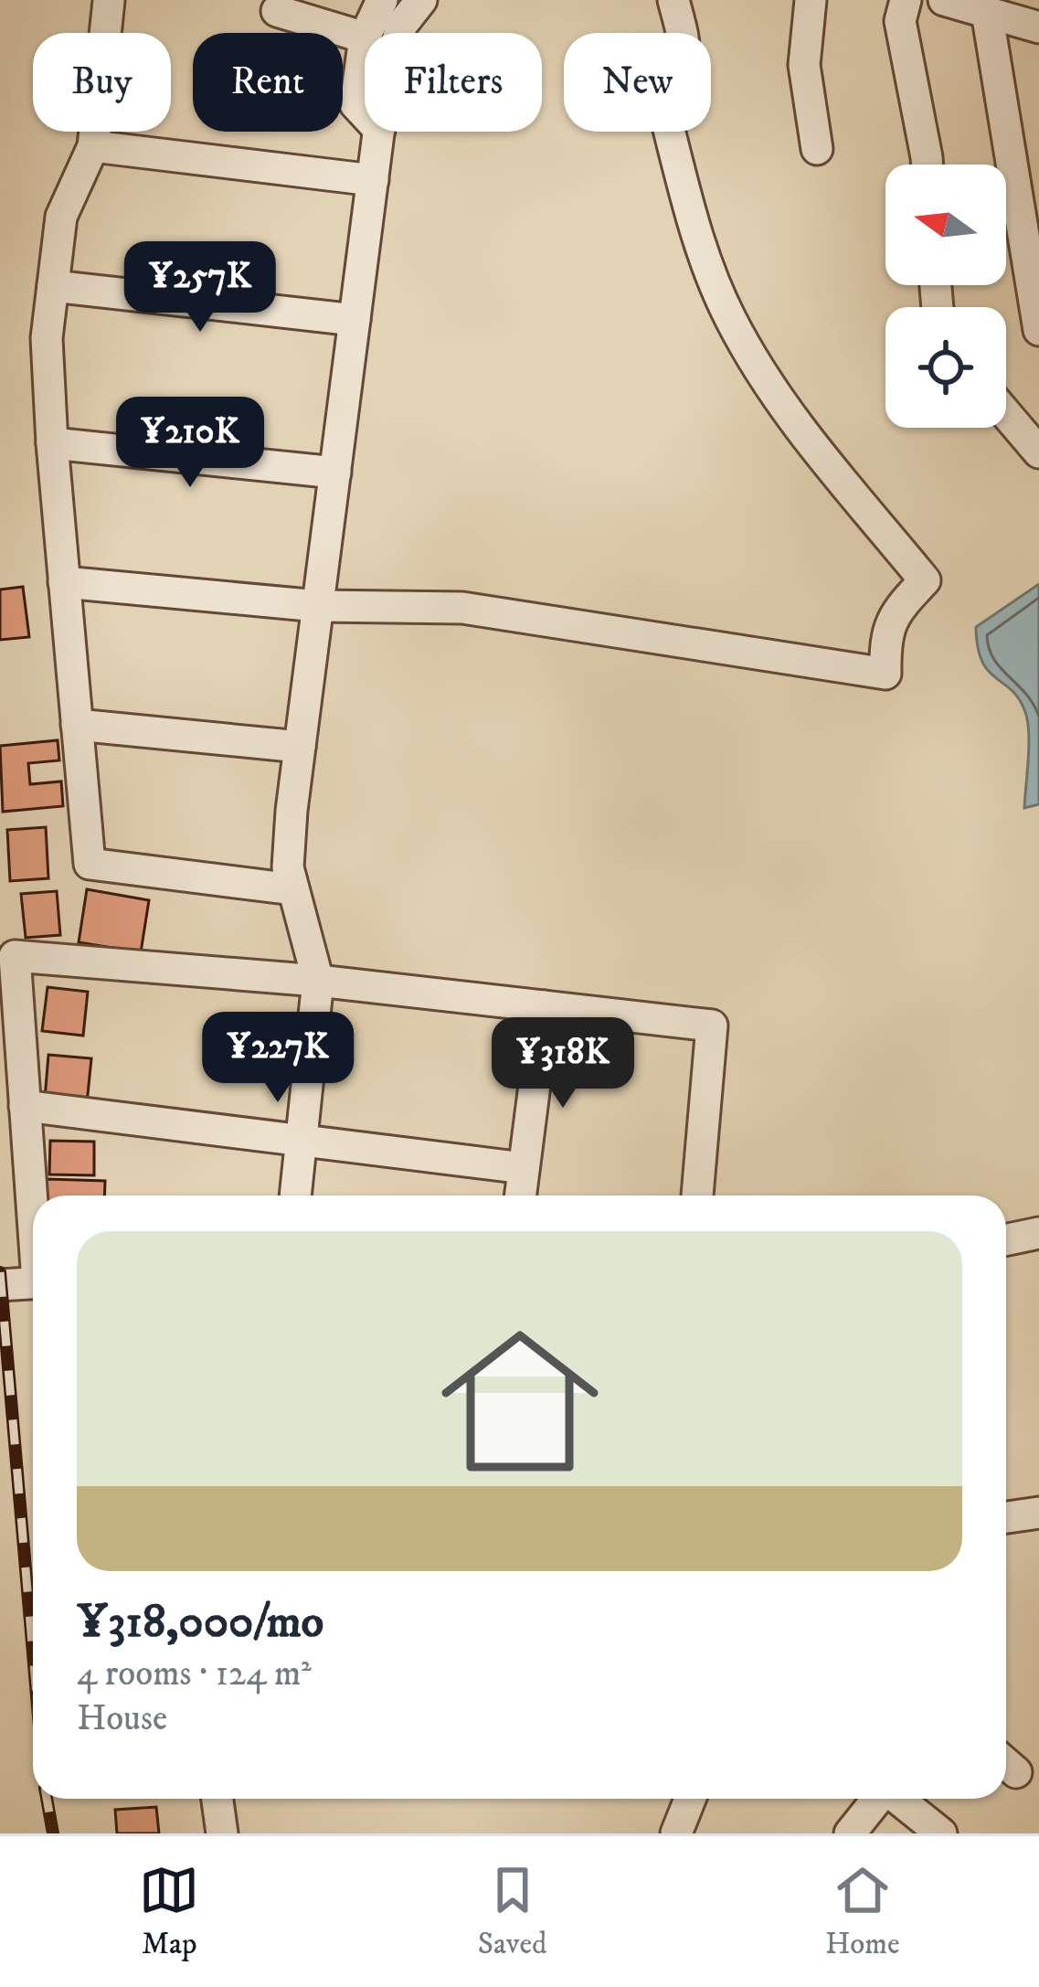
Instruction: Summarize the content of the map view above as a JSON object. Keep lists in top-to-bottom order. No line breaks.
{"north":"left","page":{"chip":["Buy","Rent","Filters","New"],"price":["¥257K","¥210K","¥227K","¥318K"],"list":[{"name":"¥318,000/mo","note":"4 rooms · 124 m² · House"}],"tabs":["Map","Saved","Home"]}}
